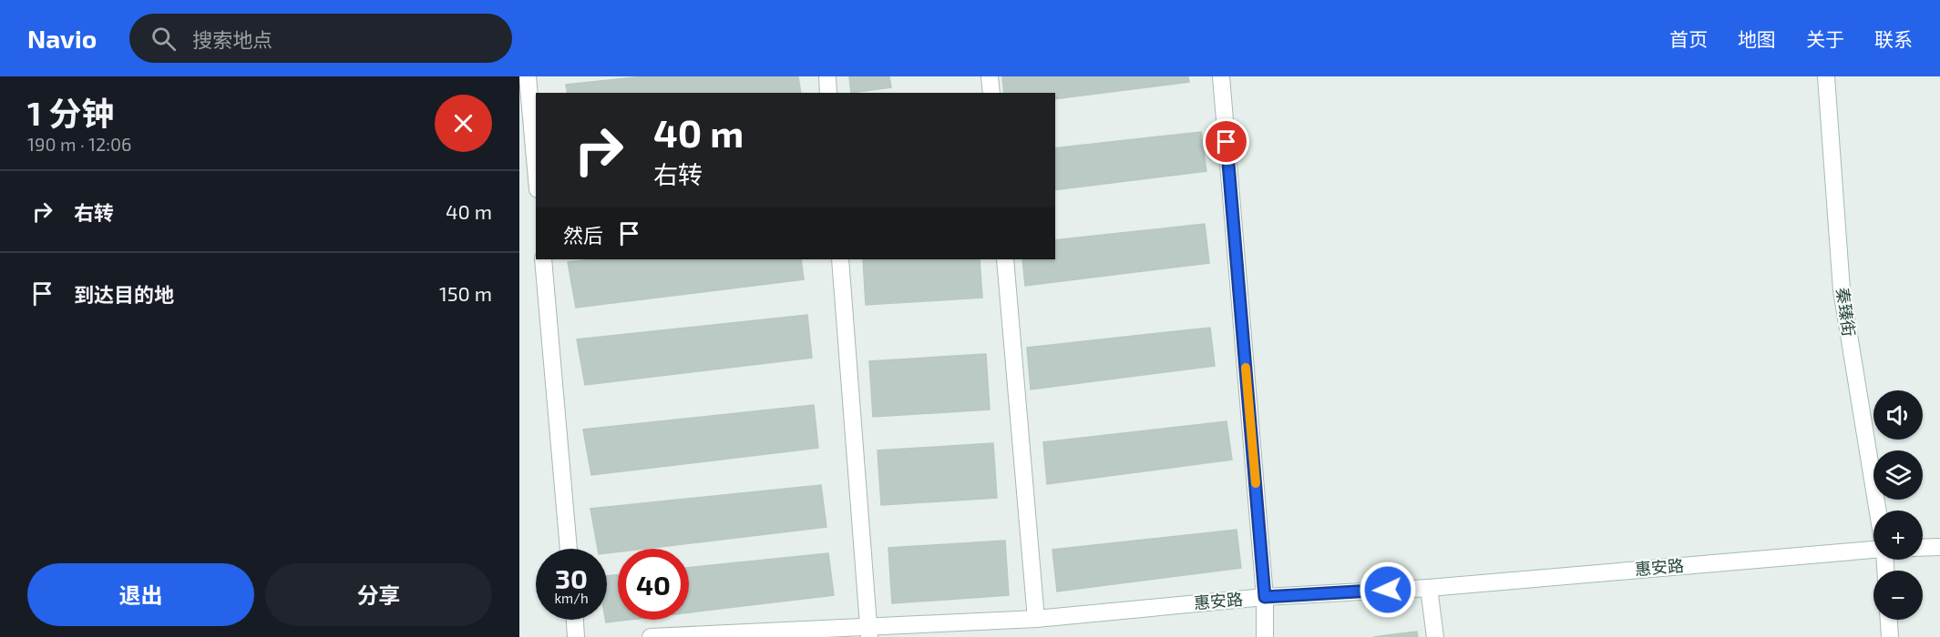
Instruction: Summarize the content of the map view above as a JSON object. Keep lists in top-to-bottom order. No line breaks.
{"streets":{"street":["秦臻街","惠安路"]},"page":{"header":"Navio","search":"搜索地点","nav":["首页","地图","关于","联系"],"heading":["1 分钟","190 m · 12:06"],"turn":["40 m","右转"],"list":[{"name":"右转","value":"40 m"},{"name":"到达目的地","value":"150 m"}],"then":"然后","map_buttons":["+","−"],"speed":"30 km/h","limit":"40","buttons":["退出","分享"]}}
